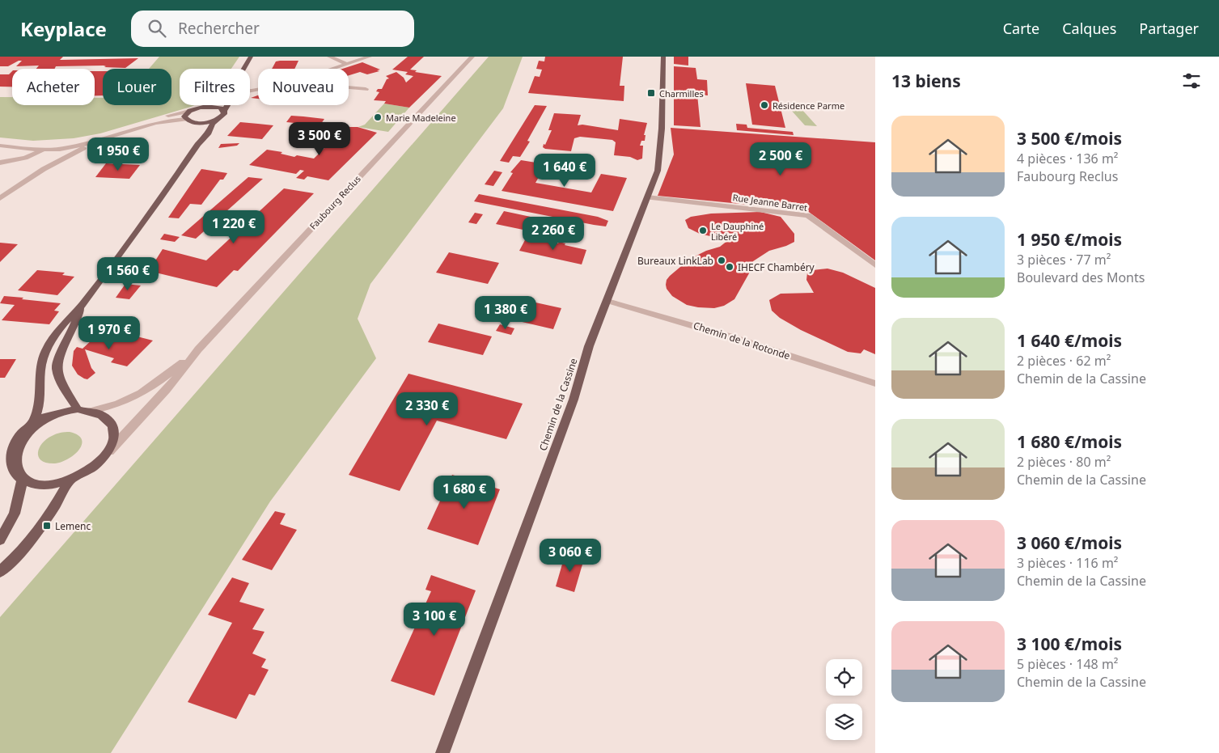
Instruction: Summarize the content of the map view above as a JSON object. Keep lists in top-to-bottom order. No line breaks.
{"streets":{"main road":["Chemin de la Cassine"],"street":["Faubourg Reclus","Rue Jeanne Barret","Chemin de la Rotonde"]},"crossings":[["Rue Jeanne Barret","Chemin de la Cassine"],["Chemin de la Rotonde","Chemin de la Cassine"]],"places":{"transit":["Charmilles","Lemenc"],"other":["Résidence Parme","Marie Madeleine","Le Dauphiné Libéré","Bureaux LinkLab","IHECF Chambéry"]},"page":{"header":"Keyplace","search":"Rechercher","nav":["Carte","Calques","Partager"],"heading":"13 biens","chip":["Acheter","Louer","Filtres","Nouveau"],"list":[{"name":"3 500 €/mois","note":"4 pièces · 136 m² · Faubourg Reclus"},{"name":"1 950 €/mois","note":"3 pièces · 77 m² · Boulevard des Monts"},{"name":"1 640 €/mois","note":"2 pièces · 62 m² · Chemin de la Cassine"},{"name":"1 680 €/mois","note":"2 pièces · 80 m² · Chemin de la Cassine"},{"name":"3 060 €/mois","note":"3 pièces · 116 m² · Chemin de la Cassine"},{"name":"3 100 €/mois","note":"5 pièces · 148 m² · Chemin de la Cassine"}],"price":["3 500 €","1 950 €","2 500 €","1 640 €","1 220 €","2 260 €","1 560 €","1 380 €","1 970 €","2 330 €","1 680 €","3 060 €","3 100 €"]}}
